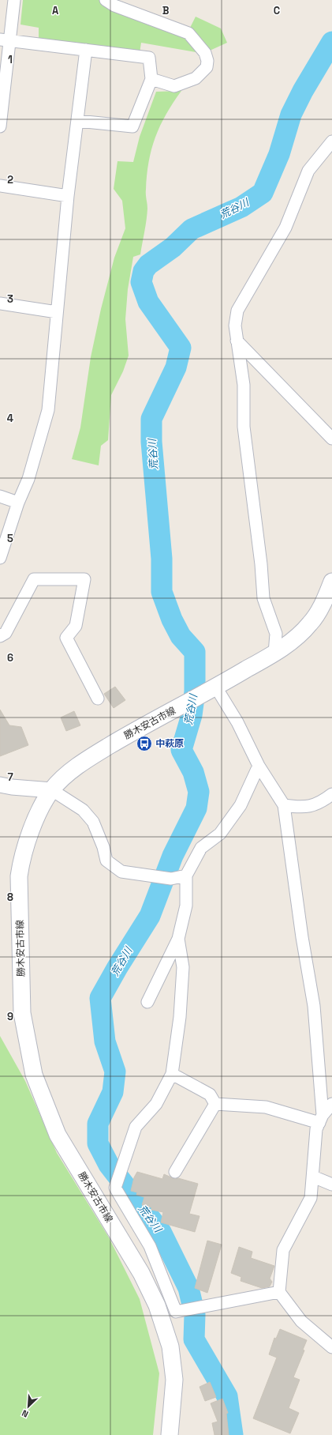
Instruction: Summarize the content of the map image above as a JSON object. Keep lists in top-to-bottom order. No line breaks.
{"streets":{"main road":["勝木安古市線"]},"water":["荒谷川"],"places":{"bus stop":["中萩原"]},"north":"bottom left","grid":{"columns":["A","B","C"],"rows":["1","2","3","4","5","6","7","8","9"]}}
